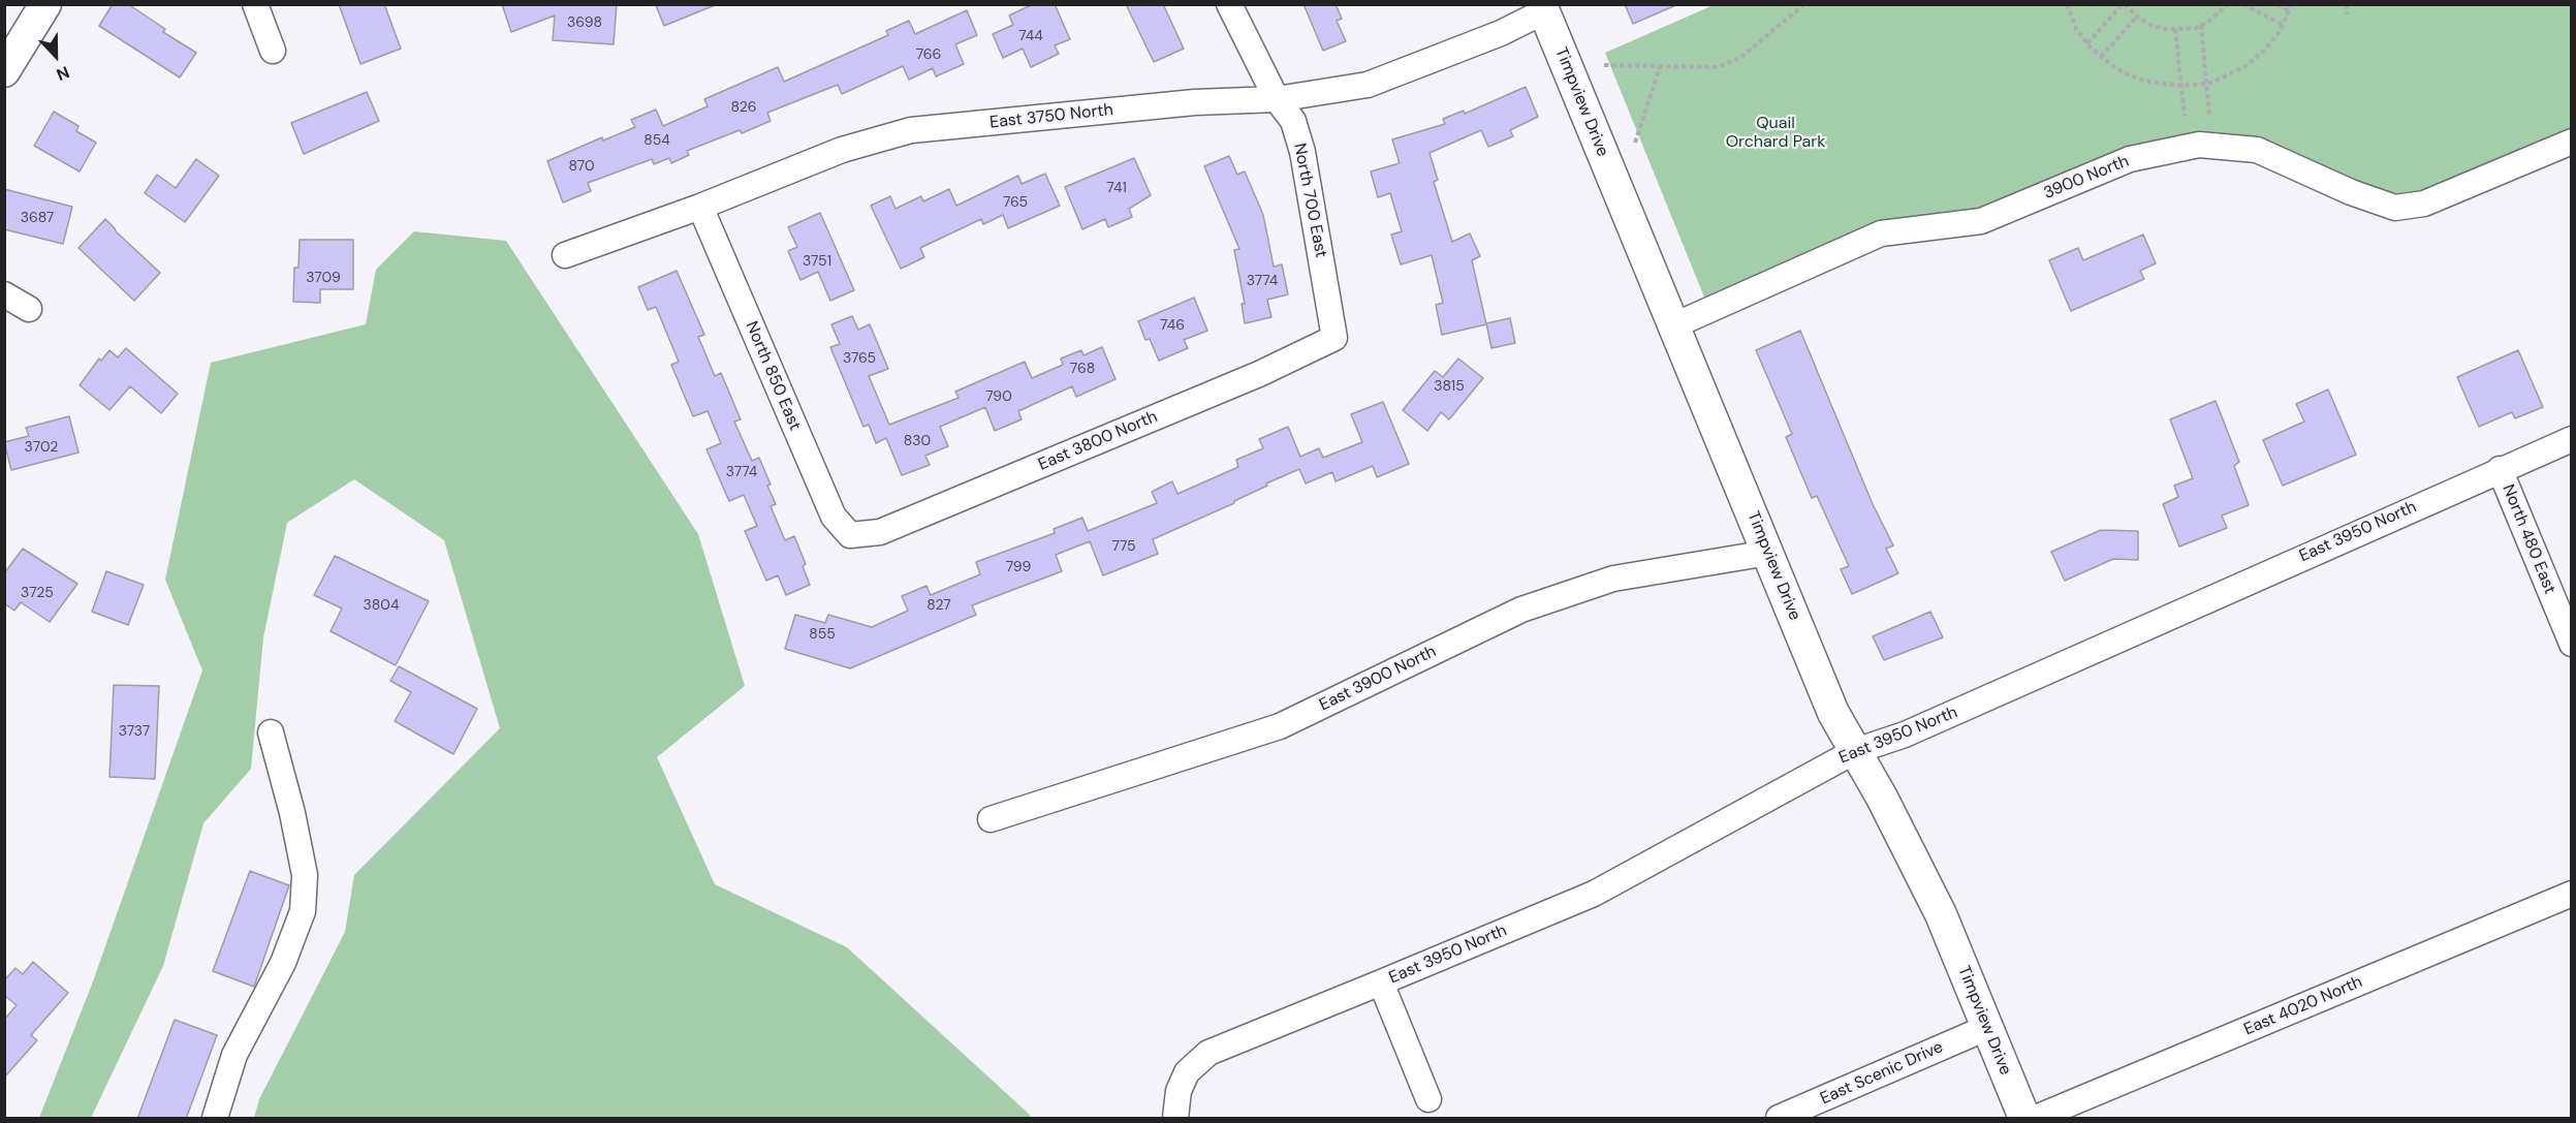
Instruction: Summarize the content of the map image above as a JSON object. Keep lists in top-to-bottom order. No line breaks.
{"streets":{"street":["Timpview Drive","East 3750 North","3900 North","North 700 East","North 850 East","East 3800 North","East 3950 North","North 480 East","East 3900 North","East 4020 North","East Scenic Drive"]},"crossings":[["Timpview Drive","East 3750 North"],["Timpview Drive","3900 North"],["Timpview Drive","East 3950 North"],["Timpview Drive","East 3900 North"],["Timpview Drive","East Scenic Drive"],["East 3750 North","North 700 East"],["East 3750 North","North 850 East"],["North 700 East","East 3800 North"],["North 850 East","East 3800 North"],["East 3950 North","North 480 East"]],"parks":["Quail Orchard Park"],"house_numbers":["3698","744","766","826","854","870","741","765","3687","3751","3709","3774","746","3765","768","3815","790","830","3702","3774","775","799","3725","3804","827","855","3737"],"north":"bottom"}
